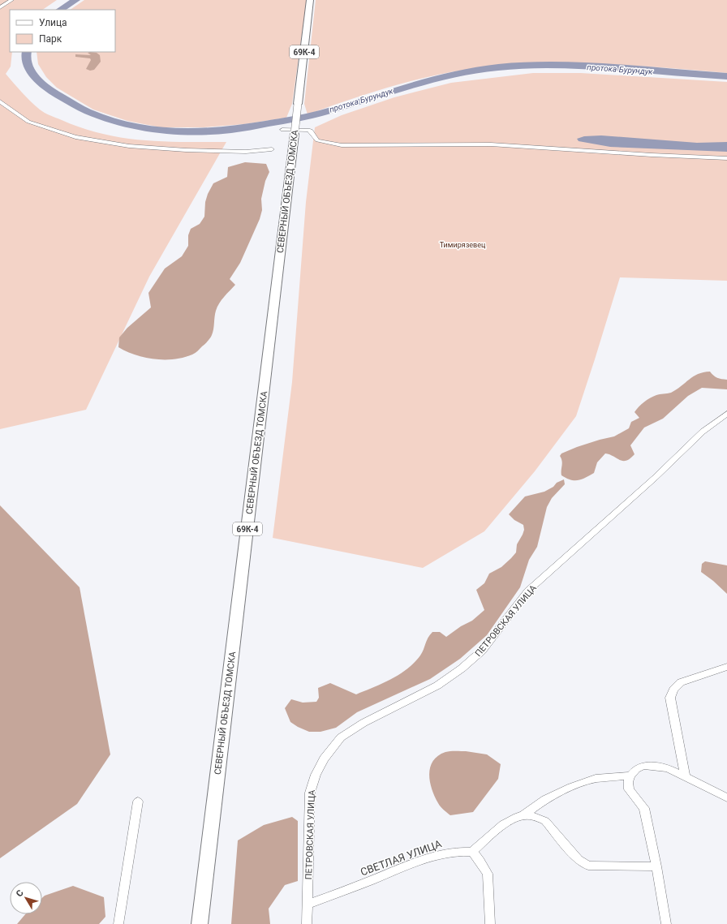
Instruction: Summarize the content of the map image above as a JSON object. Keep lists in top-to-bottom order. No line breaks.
{"streets":{"main road":["69К-4","СЕВЕРНЫЙ ОБЪЕЗД ТОМСКА"],"street":["ПЕТРОВСКАЯ УЛИЦА","СВЕТЛАЯ УЛИЦА"]},"crossings":[["ПЕТРОВСКАЯ УЛИЦА","СВЕТЛАЯ УЛИЦА"]],"water":["протока Бурундук"],"parks":["Тимирязевец"],"legend":["Улица","Парк"],"north":"top left"}
